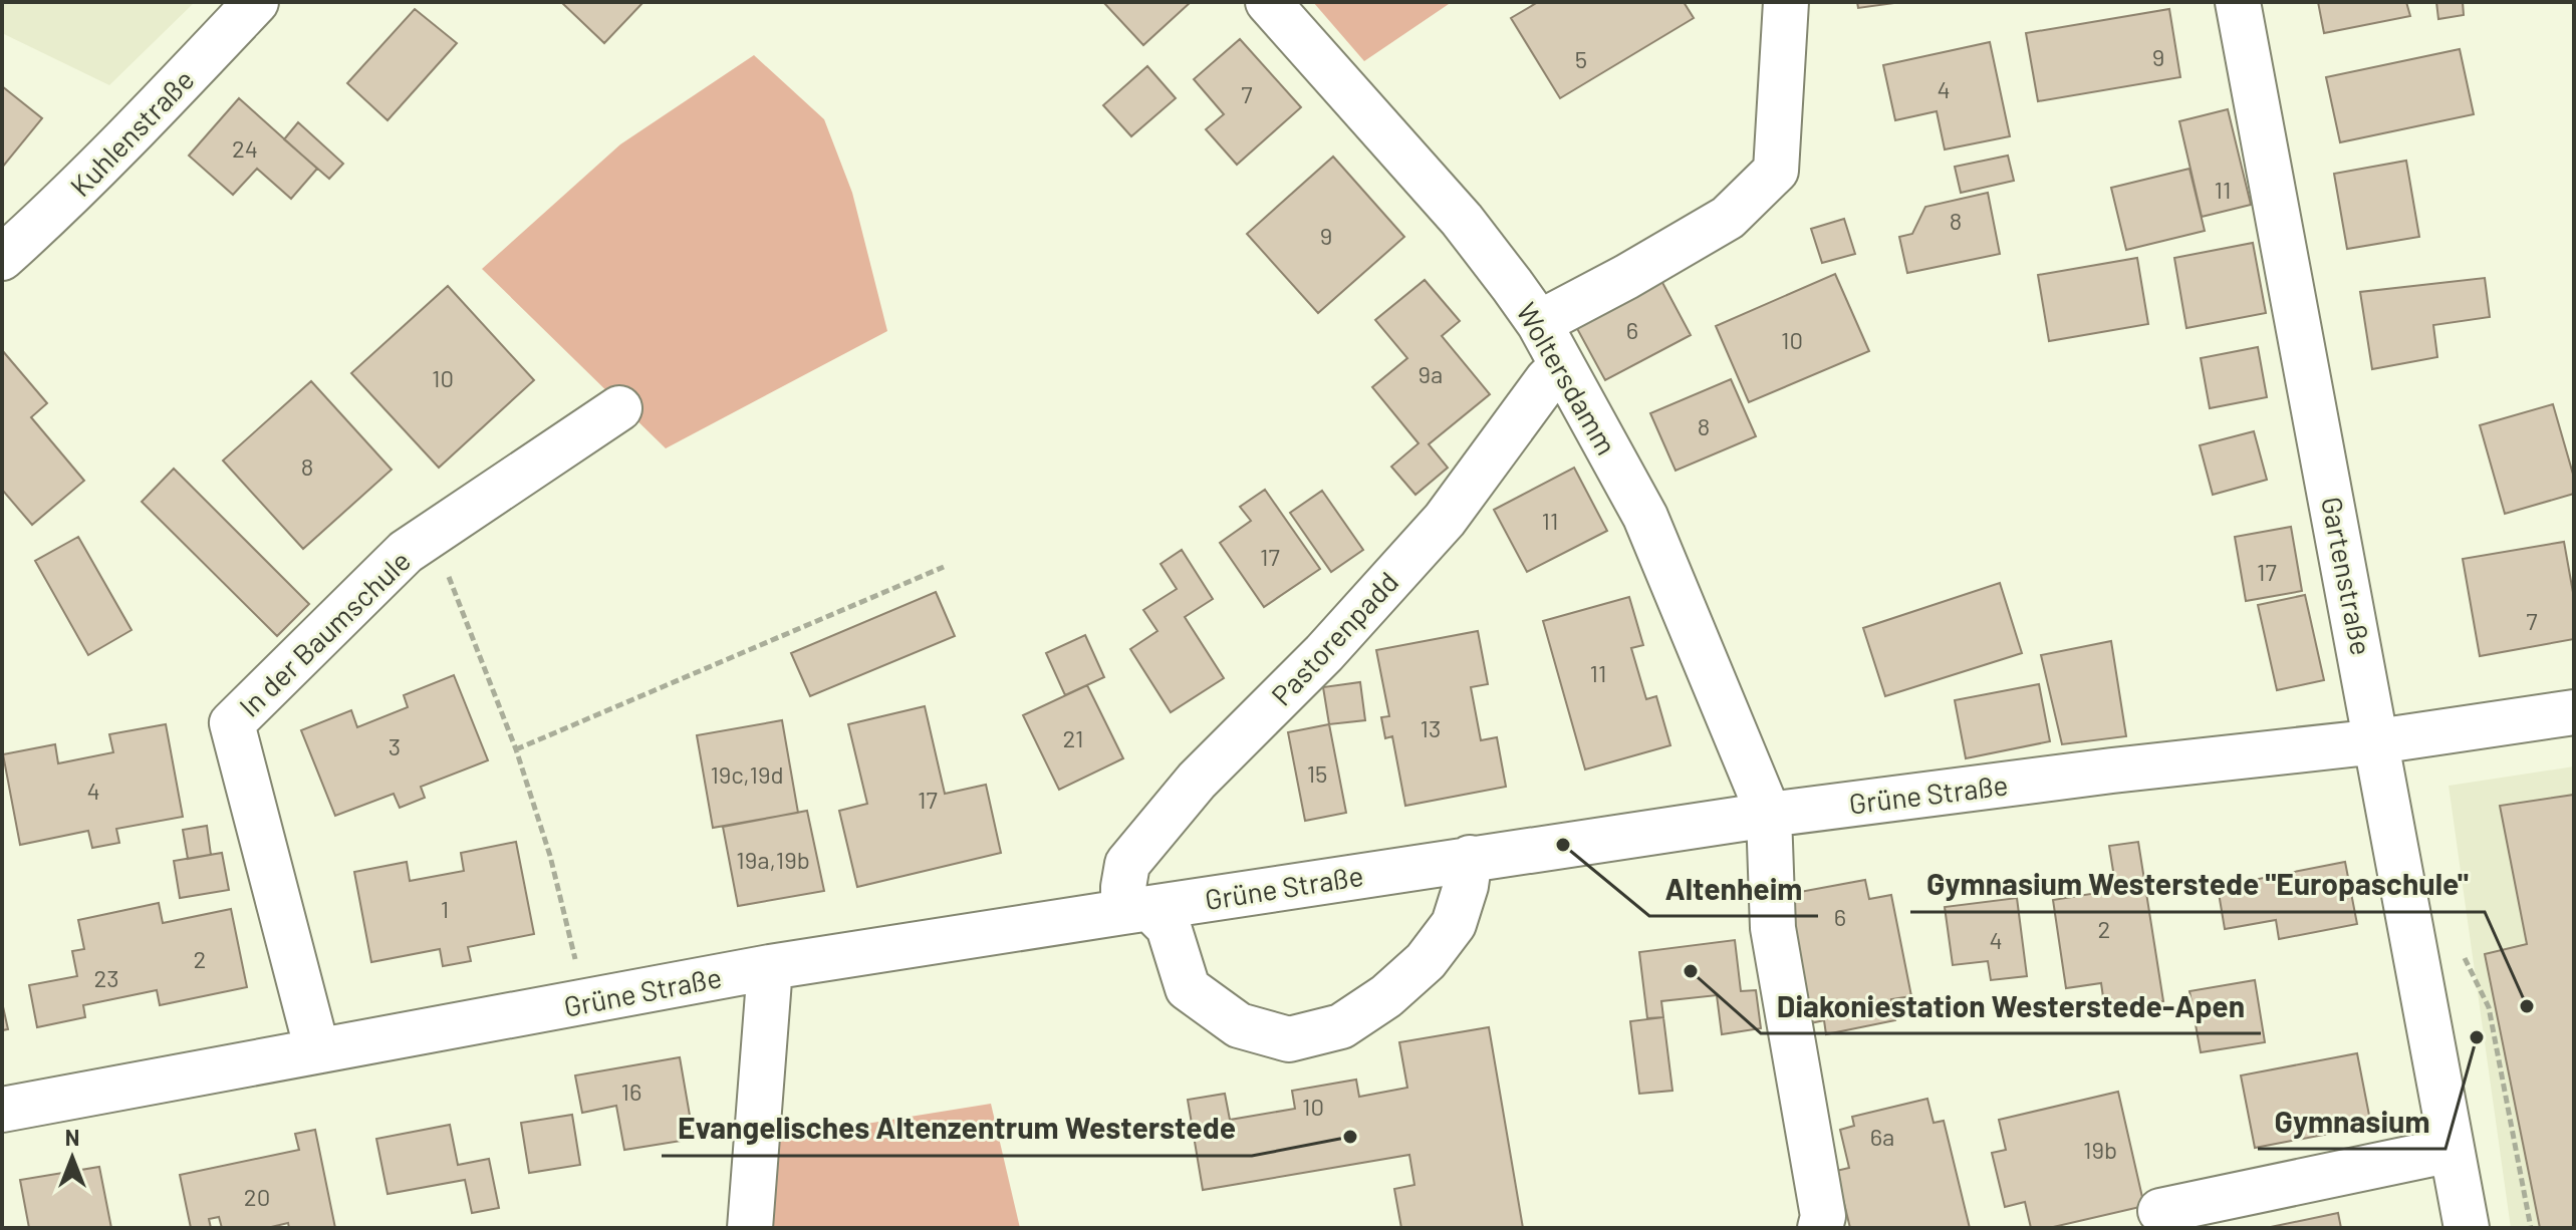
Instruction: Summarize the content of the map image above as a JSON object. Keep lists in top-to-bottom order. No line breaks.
{"streets":{"street":["Kuhlenstraße","Woltersdamm","Gartenstraße","In der Baumschule","Pastorenpadd","Grüne Straße"]},"crossings":[["Woltersdamm","Pastorenpadd"],["Woltersdamm","Grüne Straße"],["Gartenstraße","Grüne Straße"],["In der Baumschule","Grüne Straße"],["Pastorenpadd","Grüne Straße"]],"places":["Altenheim","Diakoniestation Westerstede-Apen","Gymnasium Westerstede \"Europaschule\"","Gymnasium","Evangelisches Altenzentrum Westerstede"],"house_numbers":["9","5","4","7","24","11","8","9","6","10","9a","10","8","8","11","17","17","7","11","13","21","3","15","19c,19d","4","17","19a,19b","1","6","2","4","2","23","16","10","6a","19b","20"],"north":"top"}
